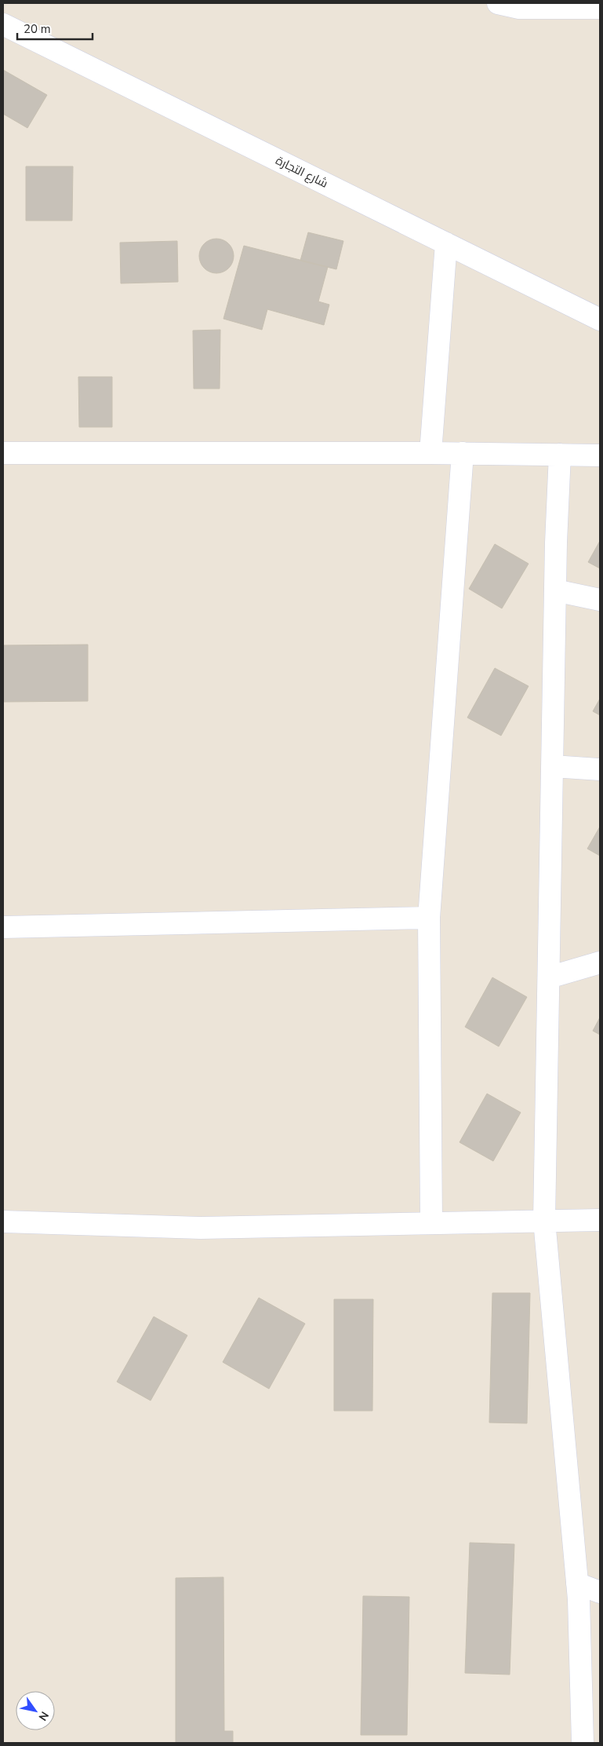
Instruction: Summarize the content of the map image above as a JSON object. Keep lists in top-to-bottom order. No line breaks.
{"streets":{"street":["شارع التجارة"]},"scale_bar":"20 m","north":"bottom right"}
